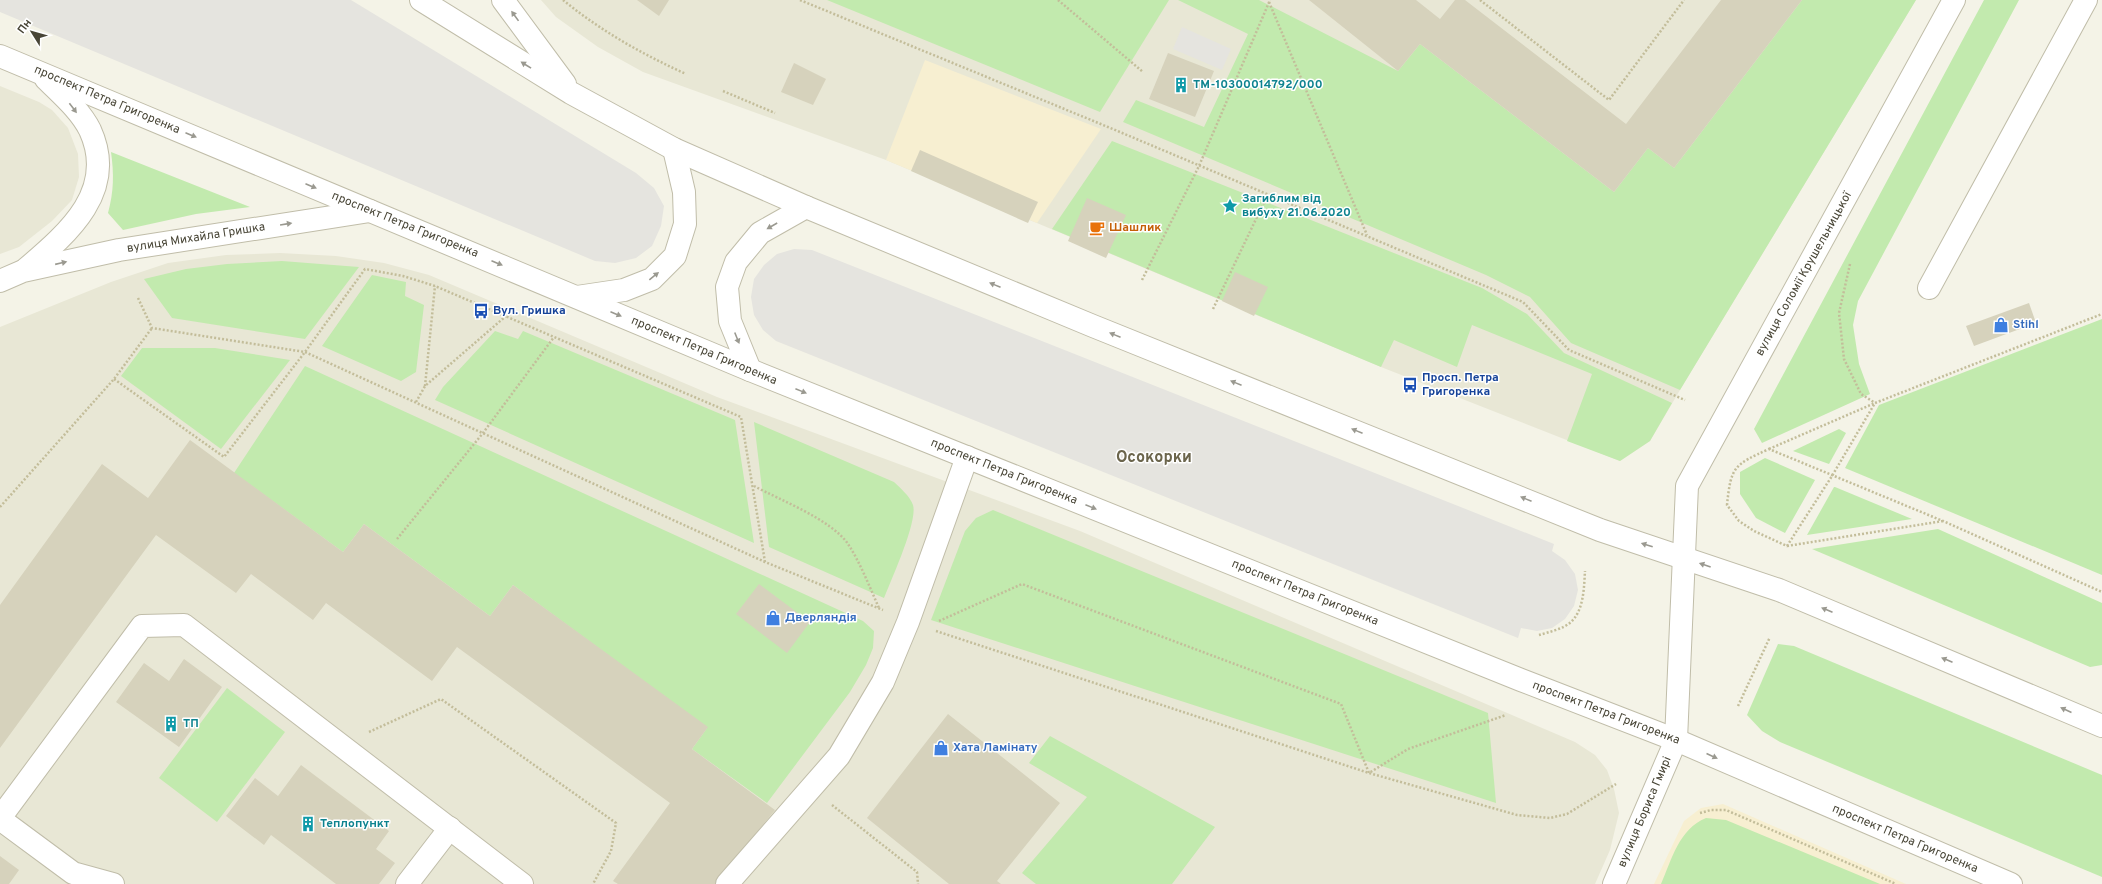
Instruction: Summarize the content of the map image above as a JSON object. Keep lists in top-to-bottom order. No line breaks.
{"streets":{"street":["проспект Петра Григоренка","вулиця Михайла Гришка","вулиця Соломії Крушельницької","вулиця Бориса Гмирі"]},"crossings":[["проспект Петра Григоренка","вулиця Михайла Гришка"],["проспект Петра Григоренка","вулиця Соломії Крушельницької"],["проспект Петра Григоренка","вулиця Бориса Гмирі"],["вулиця Соломії Крушельницької","вулиця Бориса Гмирі"]],"districts":["Осокорки"],"places":{"building":["ТМ-10300014792/000","ТП","Теплопункт"],"place":["Загиблим від вибуху 21.06.2020"],"cafe":["Шашлик"],"bus stop":["Вул. Гришка","Просп. Петра Григоренка"],"shop":["Stihl","Дверляндія","Хата Ламінату"]},"north":"top left"}
